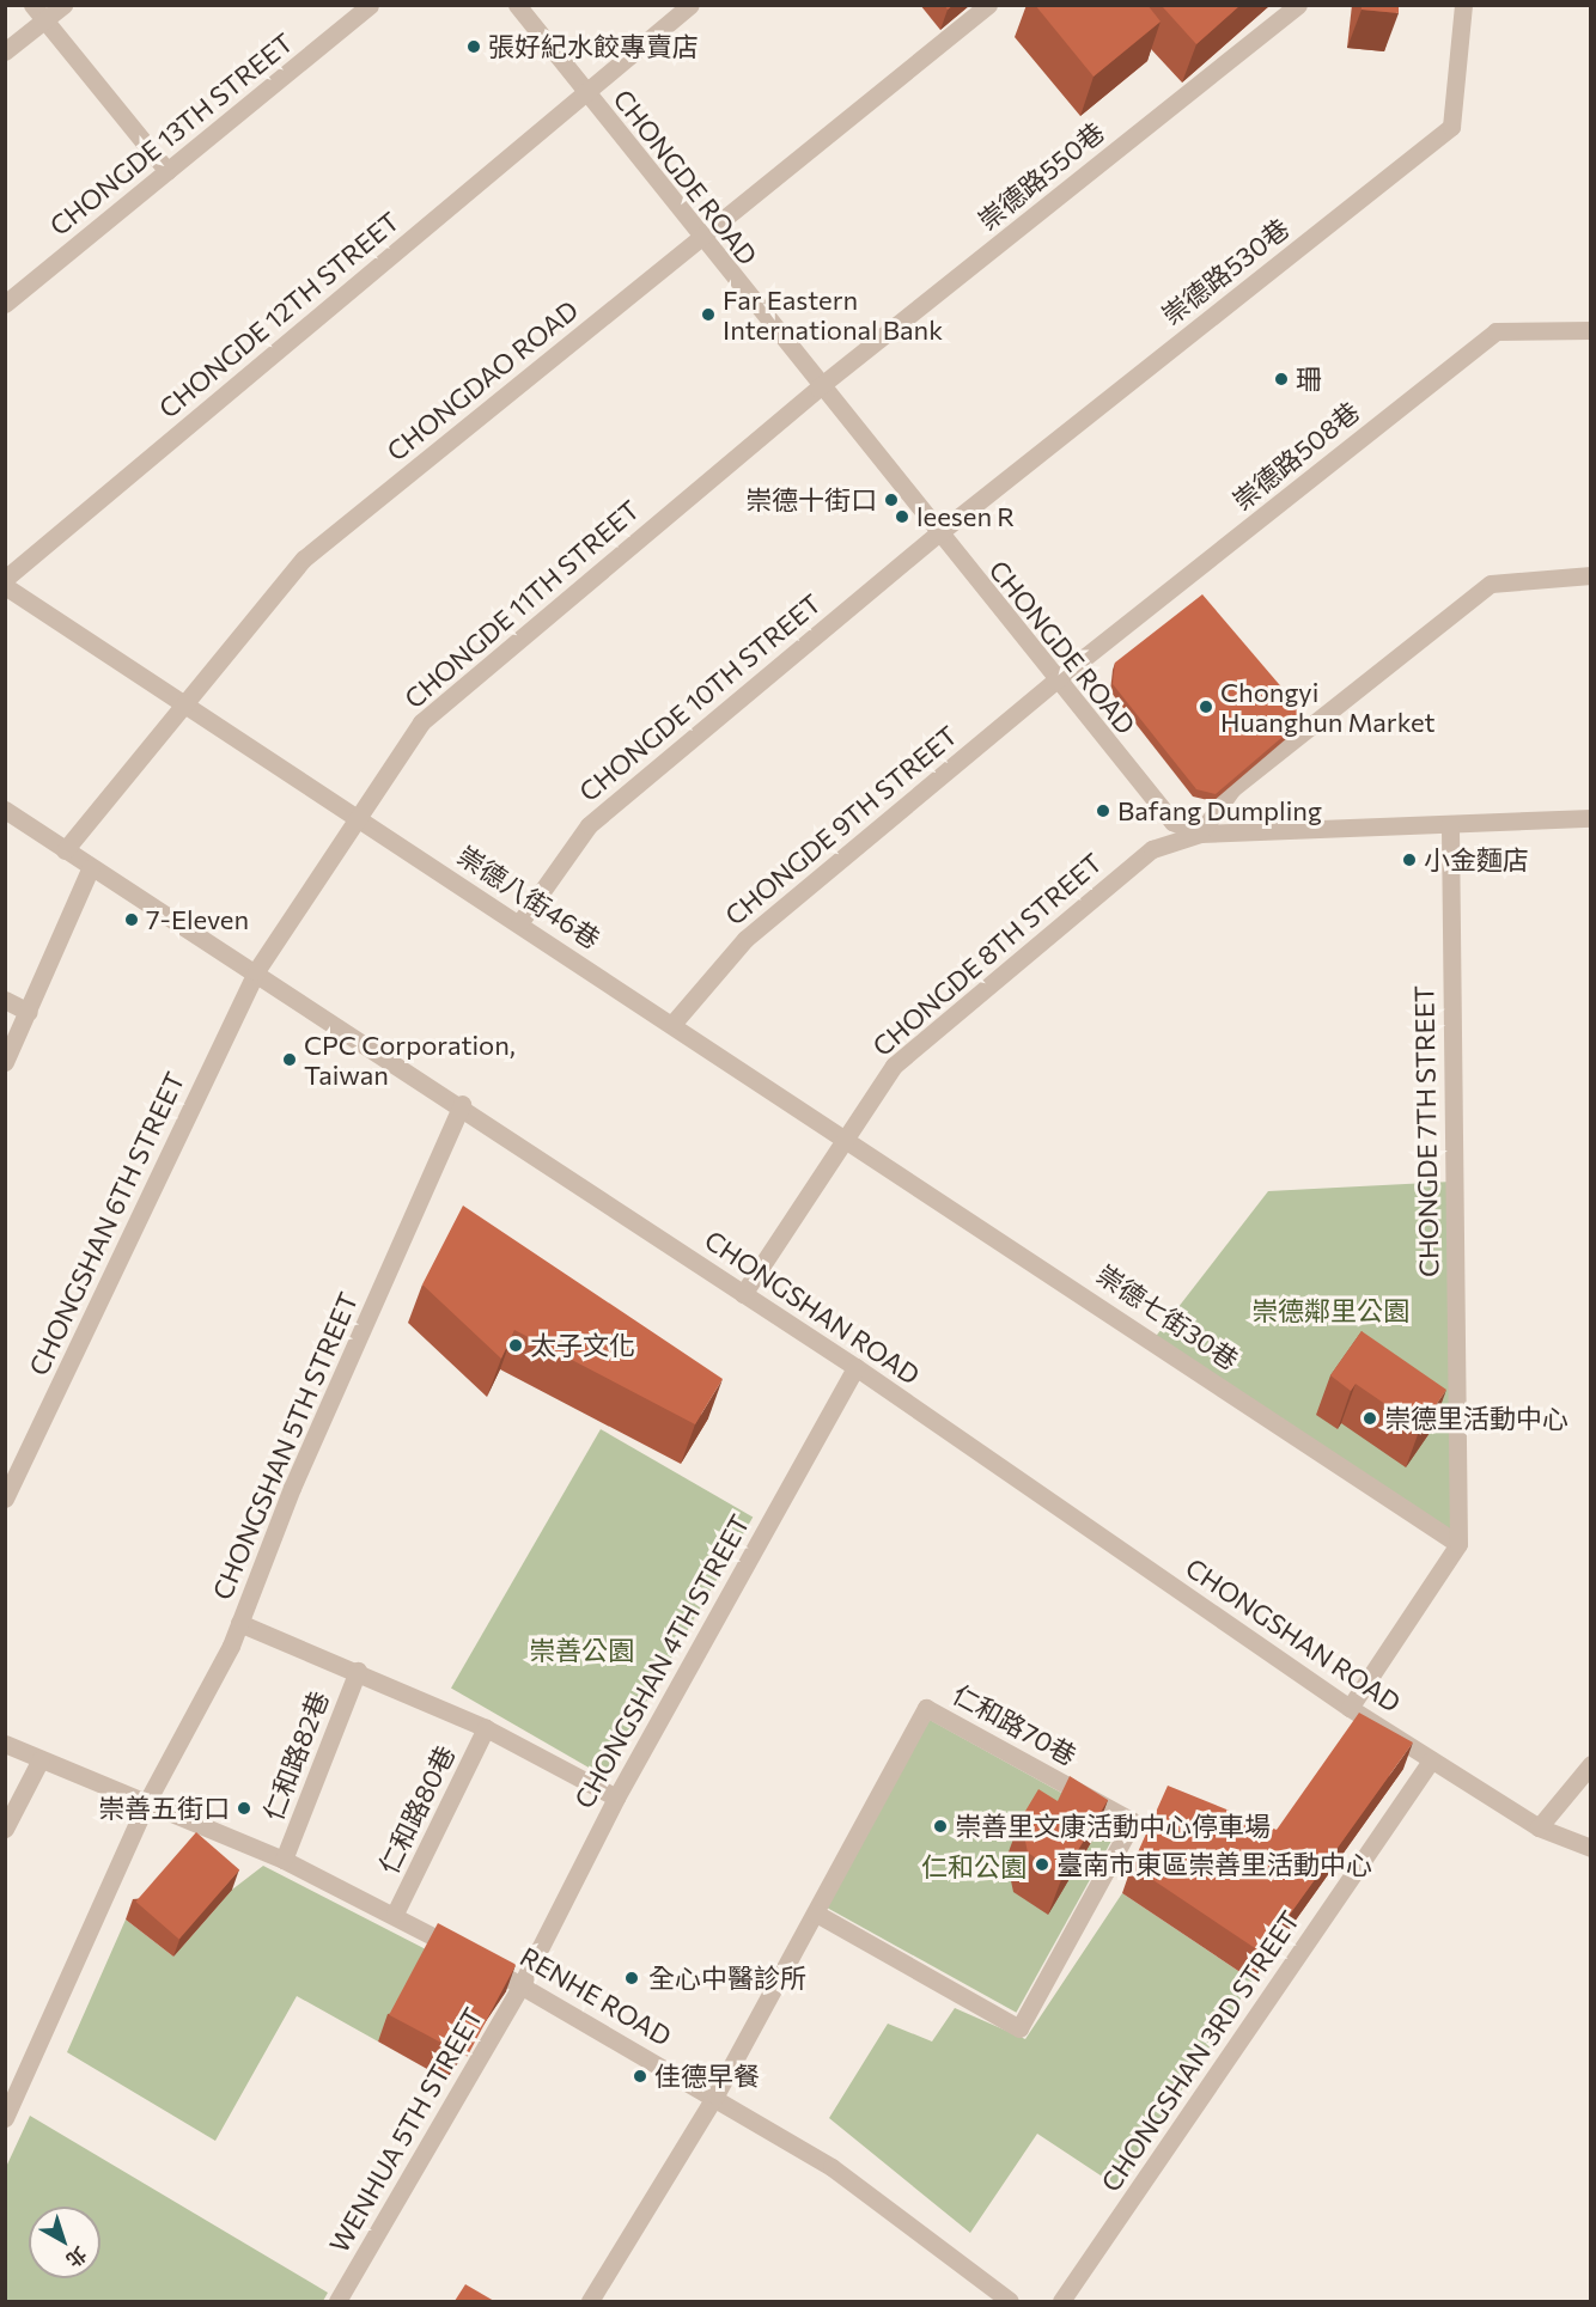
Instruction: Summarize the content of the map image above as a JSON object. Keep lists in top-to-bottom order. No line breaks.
{"streets":{"street":["CHONGDE 13TH STREET","崇德路550巷","CHONGDE ROAD","崇德路530巷","CHONGDE 12TH STREET","CHONGDAO ROAD","崇德路508巷","CHONGDE 11TH STREET","CHONGDE 10TH STREET","CHONGDE 9TH STREET","崇德八街46巷","CHONGDE 8TH STREET","CHONGDE 7TH STREET","CHONGSHAN 6TH STREET","CHONGSHAN ROAD","崇德七街30巷","CHONGSHAN 5TH STREET","CHONGSHAN 4TH STREET","仁和路70巷","仁和路82巷","仁和路80巷","RENHE ROAD","CHONGSHAN 3RD STREET","WENHUA 5TH STREET"]},"crossings":[["崇德路550巷","CHONGDE ROAD"],["崇德路550巷","CHONGDE 11TH STREET"],["CHONGDE ROAD","崇德路530巷"],["CHONGDE ROAD","CHONGDE 12TH STREET"],["CHONGDE ROAD","CHONGDAO ROAD"],["CHONGDE ROAD","崇德路508巷"],["CHONGDE ROAD","CHONGDE 11TH STREET"],["CHONGDE ROAD","CHONGDE 10TH STREET"],["CHONGDE ROAD","CHONGDE 9TH STREET"],["CHONGDE ROAD","CHONGDE 8TH STREET"],["崇德路530巷","CHONGDE 10TH STREET"],["CHONGDAO ROAD","崇德八街46巷"],["CHONGDAO ROAD","CHONGSHAN ROAD"],["崇德路508巷","CHONGDE 9TH STREET"],["CHONGDE 11TH STREET","崇德八街46巷"],["CHONGDE 11TH STREET","CHONGSHAN 6TH STREET"],["CHONGDE 11TH STREET","CHONGSHAN ROAD"],["CHONGDE 10TH STREET","崇德八街46巷"],["CHONGDE 9TH STREET","崇德八街46巷"],["崇德八街46巷","CHONGDE 8TH STREET"],["崇德八街46巷","崇德七街30巷"],["CHONGDE 8TH STREET","CHONGSHAN ROAD"],["CHONGDE 8TH STREET","崇德七街30巷"],["CHONGDE 7TH STREET","崇德七街30巷"],["CHONGSHAN 6TH STREET","CHONGSHAN ROAD"],["CHONGSHAN ROAD","CHONGSHAN 5TH STREET"],["CHONGSHAN ROAD","CHONGSHAN 4TH STREET"],["CHONGSHAN ROAD","CHONGSHAN 3RD STREET"],["CHONGSHAN 5TH STREET","RENHE ROAD"],["CHONGSHAN 4TH STREET","RENHE ROAD"],["CHONGSHAN 4TH STREET","WENHUA 5TH STREET"],["仁和路70巷","RENHE ROAD"],["仁和路82巷","RENHE ROAD"],["仁和路80巷","RENHE ROAD"],["RENHE ROAD","WENHUA 5TH STREET"]],"parks":["崇德鄰里公園","崇善公園","仁和公園"],"places":["張好紀水餃專賣店","Far Eastern International Bank","珊","崇德十街口","leesen R","Chongyi Huanghun Market","Bafang Dumpling","小金麵店","7-Eleven","CPC Corporation, Taiwan","太子文化","崇德里活動中心","崇善五街口","崇善里文康活動中心停車場","臺南市東區崇善里活動中心","全心中醫診所","佳德早餐"],"north":"bottom right"}
